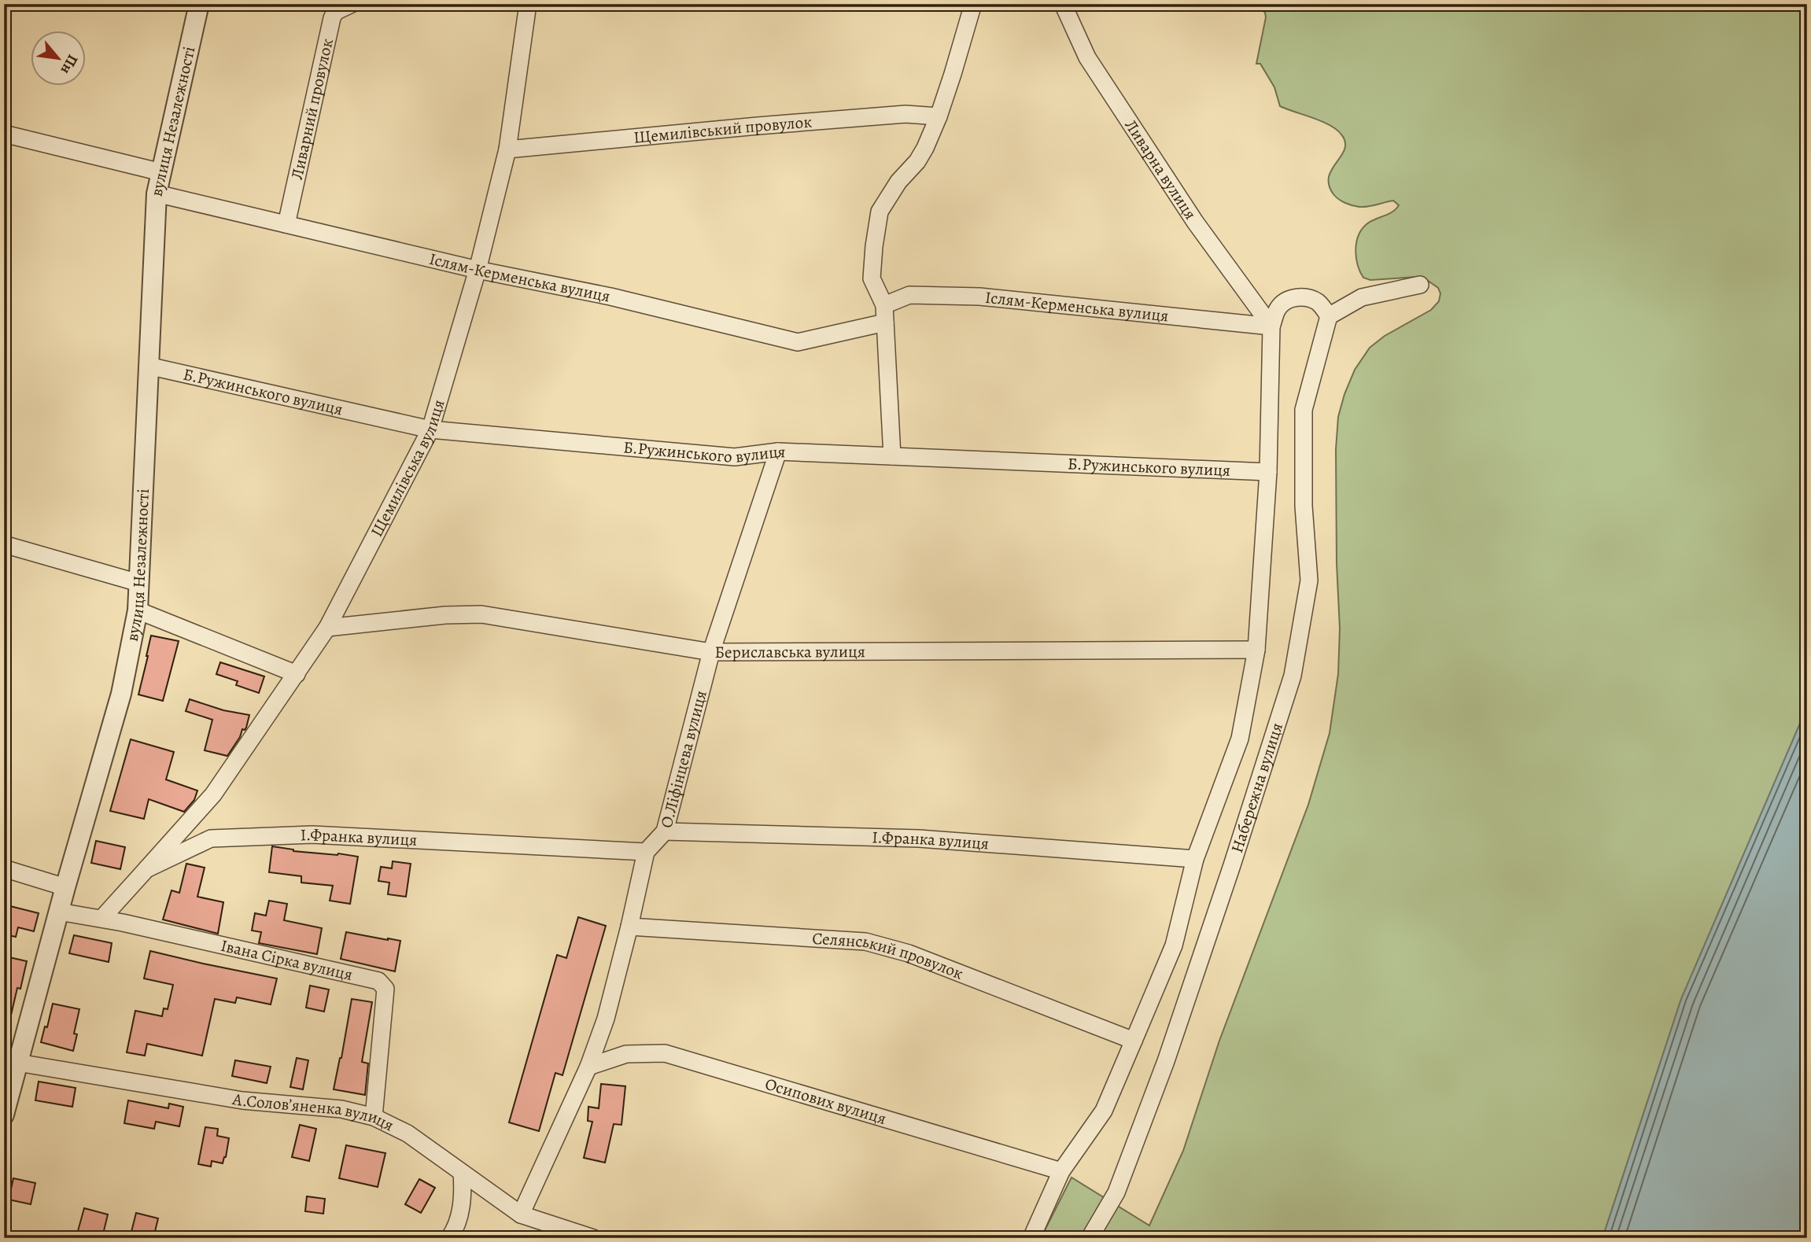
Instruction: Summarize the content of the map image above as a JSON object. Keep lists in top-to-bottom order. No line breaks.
{"streets":{"street":["Ливарний провулок","вулиця Незалежності","Щемилівський провулок","Ливарна вулиця","Іслям-Керменська вулиця","Б.Ружинського вулиця","Щемилівська вулиця","Бериславська вулиця","О.Ліфінцева вулиця","Набережна вулиця","І.Франка вулиця","Селянський провулок","Івана Сірка вулиця","Осипових вулиця","А.Солов’яненка вулиця"]},"crossings":[["Ливарний провулок","Іслям-Керменська вулиця"],["вулиця Незалежності","Іслям-Керменська вулиця"],["вулиця Незалежності","Б.Ружинського вулиця"],["вулиця Незалежності","Івана Сірка вулиця"],["вулиця Незалежності","А.Солов’яненка вулиця"],["Щемилівський провулок","Щемилівська вулиця"],["Ливарна вулиця","Іслям-Керменська вулиця"],["Іслям-Керменська вулиця","Щемилівська вулиця"],["Б.Ружинського вулиця","Щемилівська вулиця"],["Б.Ружинського вулиця","О.Ліфінцева вулиця"],["Щемилівська вулиця","Бериславська вулиця"],["Щемилівська вулиця","І.Франка вулиця"],["Бериславська вулиця","О.Ліфінцева вулиця"],["О.Ліфінцева вулиця","І.Франка вулиця"],["І.Франка вулиця","Івана Сірка вулиця"],["Івана Сірка вулиця","А.Солов’яненка вулиця"]],"north":"bottom right"}
